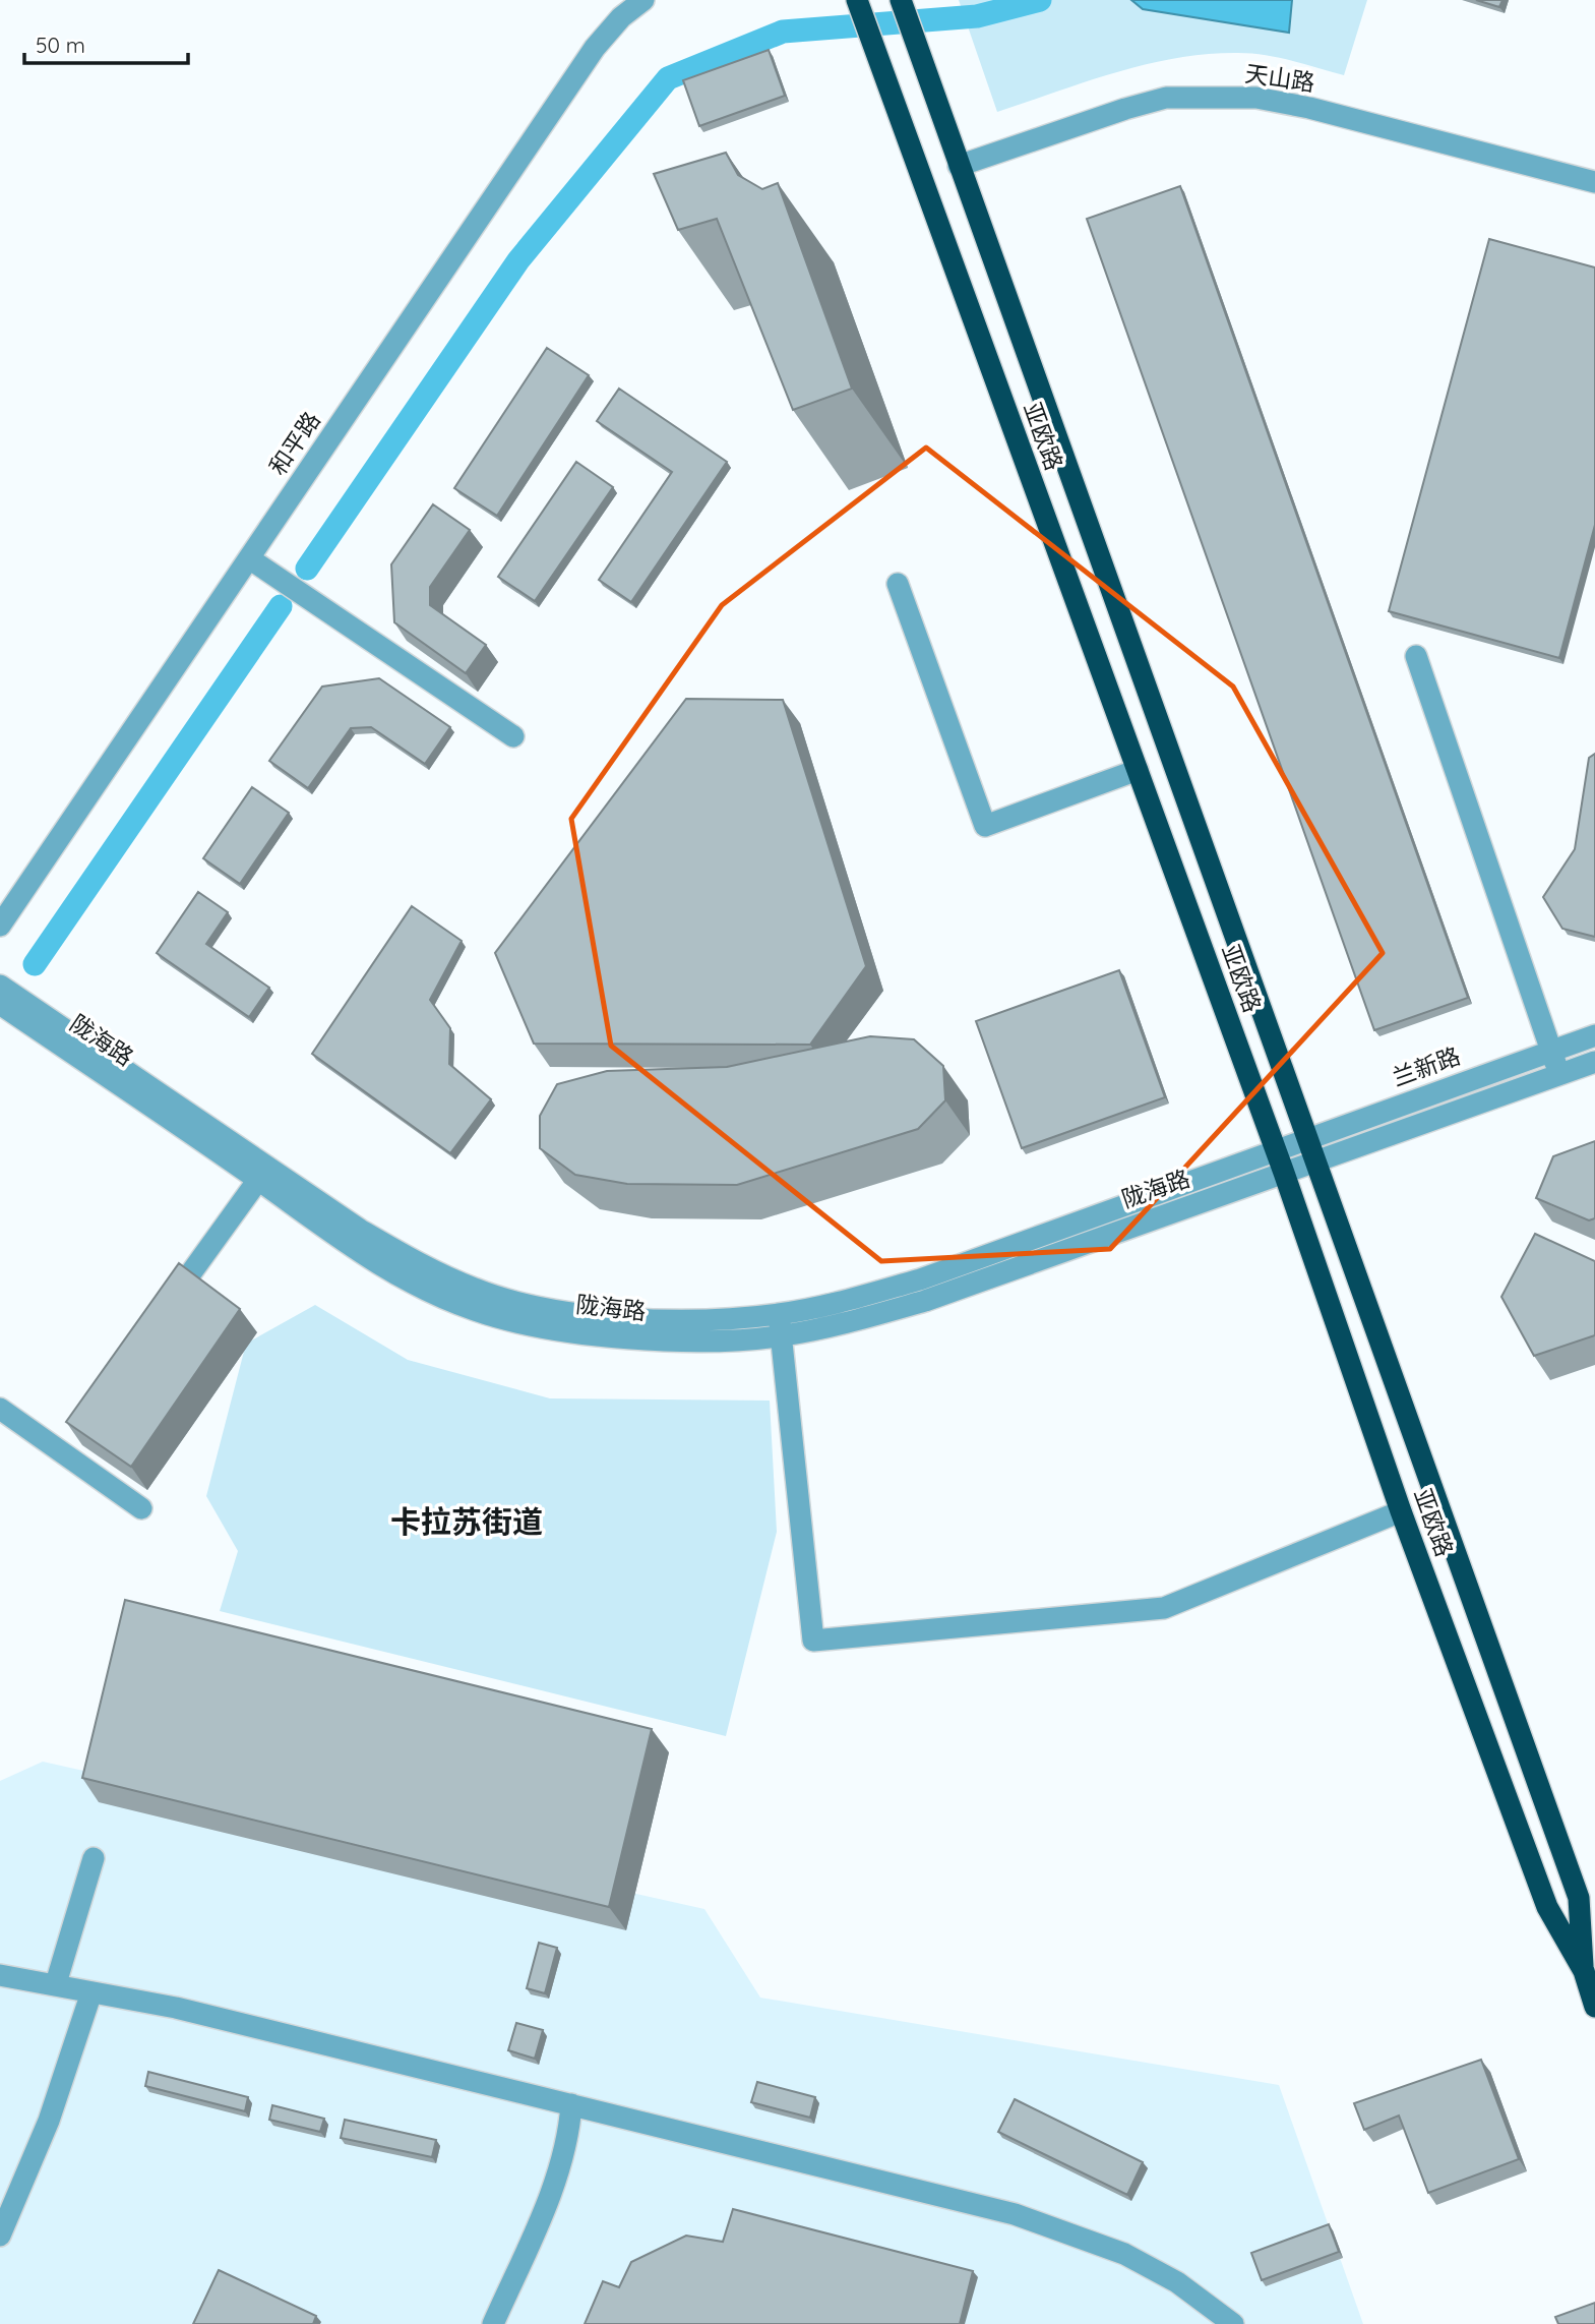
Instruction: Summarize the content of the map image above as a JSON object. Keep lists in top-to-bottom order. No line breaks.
{"streets":{"highway":["亚欧路"],"street":["天山路","和平路","陇海路","兰新路"]},"crossings":[["天山路","亚欧路"],["亚欧路","陇海路"],["亚欧路","兰新路"],["陇海路","兰新路"]],"districts":["卡拉苏街道"],"scale_bar":"50 m"}
